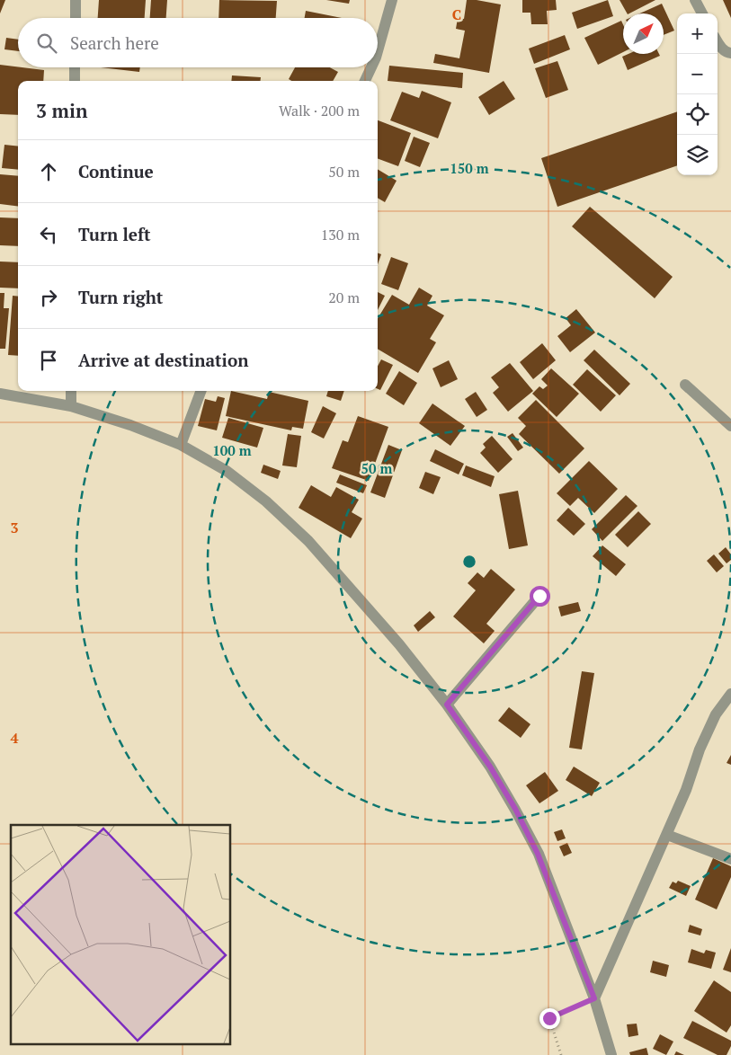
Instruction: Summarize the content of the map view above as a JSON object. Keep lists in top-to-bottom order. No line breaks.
{"north":"top right","page":{"map_buttons":["+","−"],"search":"Search here","heading":["3 min","Walk · 200 m"],"list":[["Continue","50 m"],["Turn left","130 m"],["Turn right","20 m"],"Arrive at destination"]},"grid":{"columns":["C"],"rows":["3","4"]},"rings":["150 m","100 m","50 m"]}
